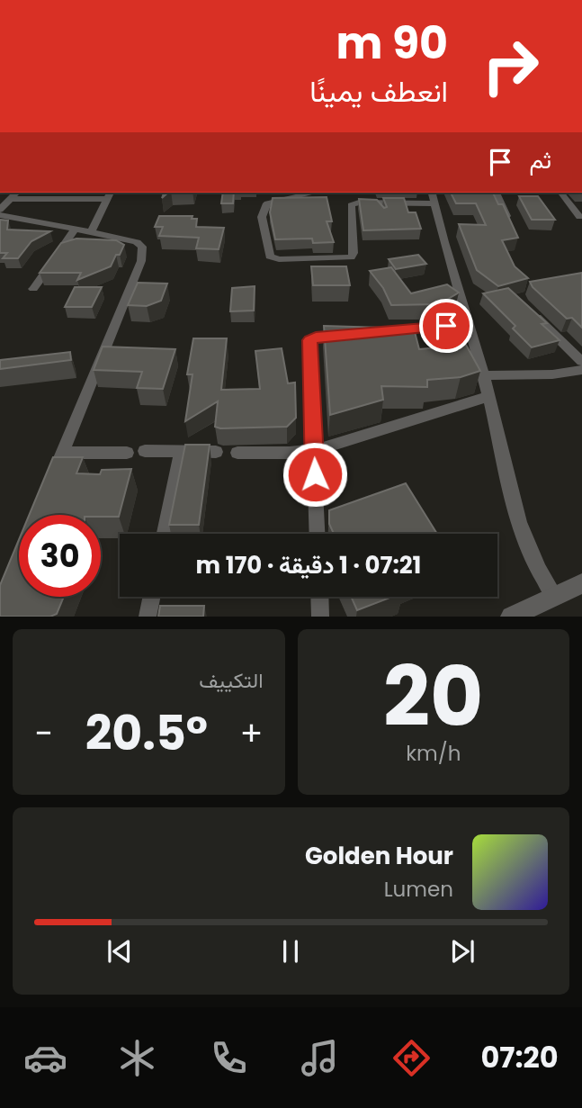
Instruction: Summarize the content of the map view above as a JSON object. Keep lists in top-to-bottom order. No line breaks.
{"page":{"turn":["90 m","انعطف يمينًا"],"then":"ثم","limit":"30","trip":"07:21 · 1 دقيقة · 170 m","tile":[["20","km/h"],"التكييف"],"heat":["−","20.5°","+"],"song":["Golden Hour","Lumen"],"tabs":"07:20"}}
